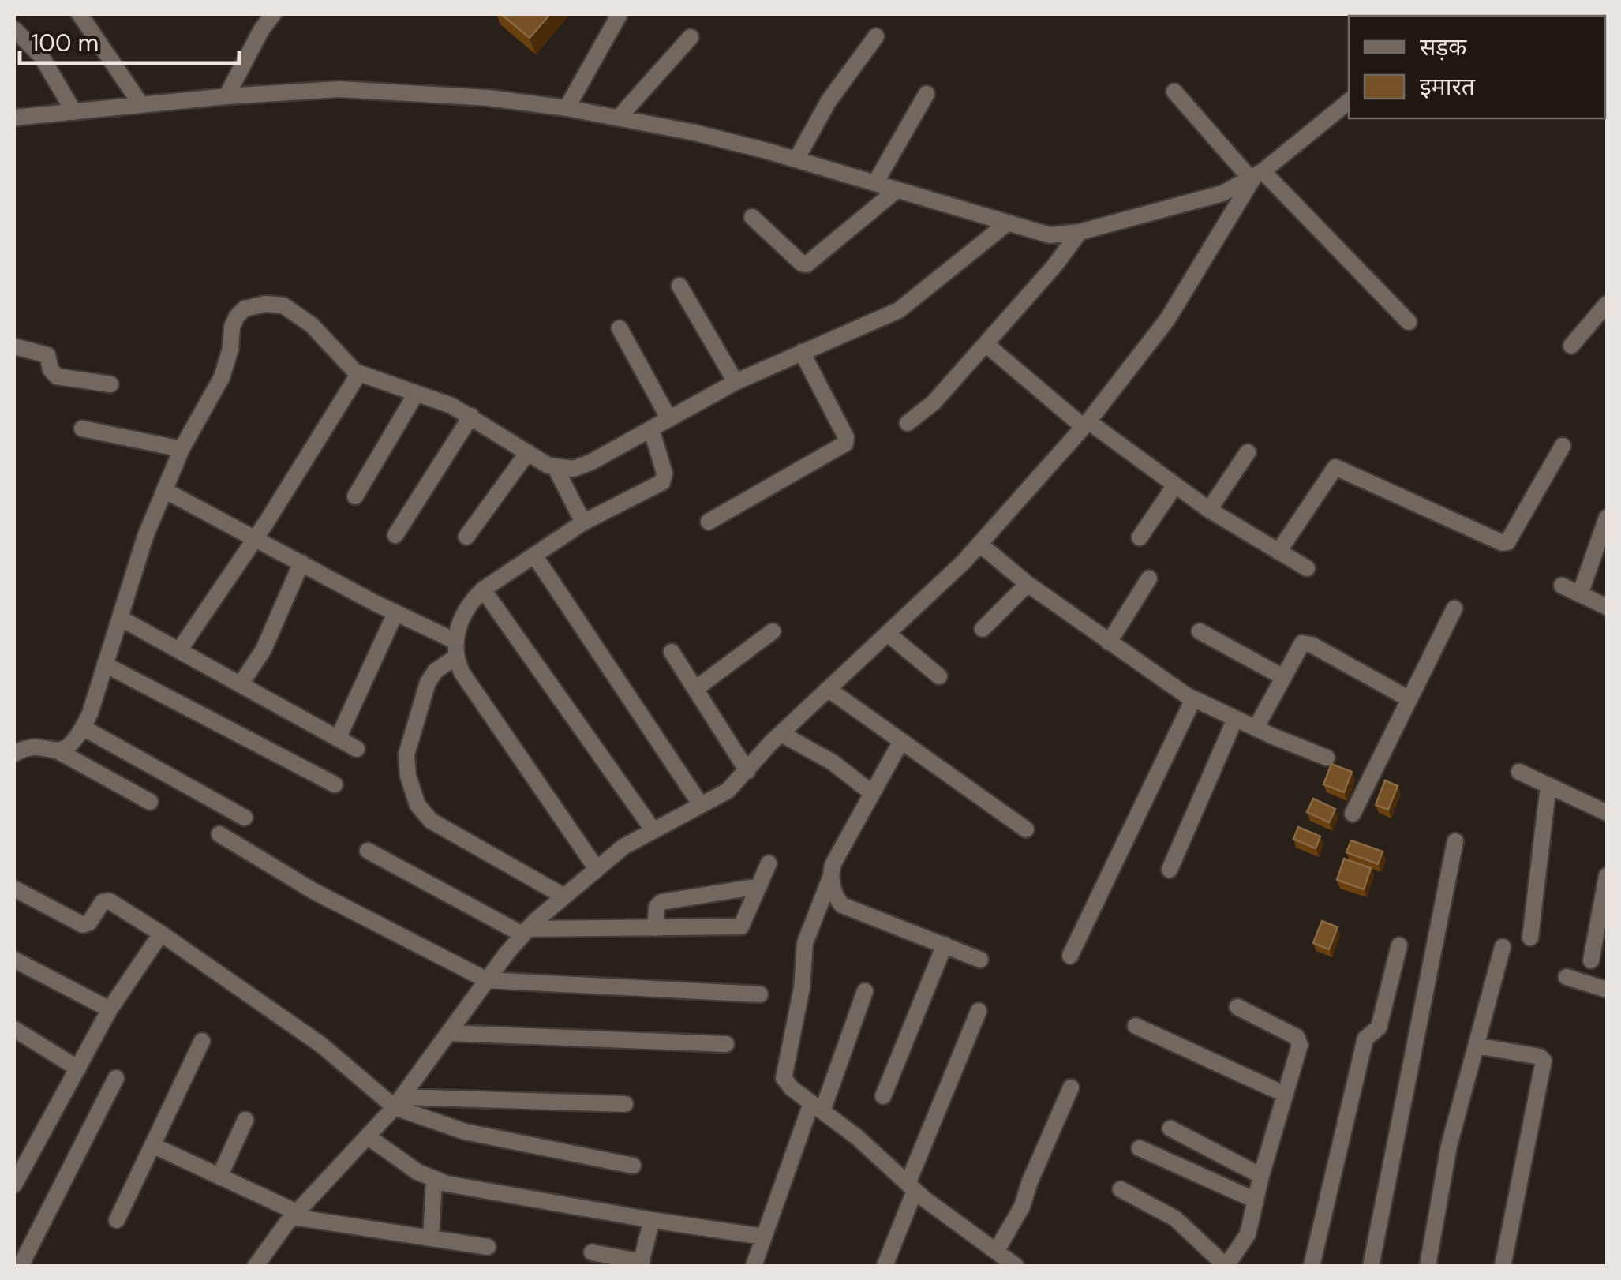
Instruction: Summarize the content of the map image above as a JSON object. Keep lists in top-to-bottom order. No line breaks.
{"legend":["सड़क","इमारत"],"scale_bar":"100 m"}
